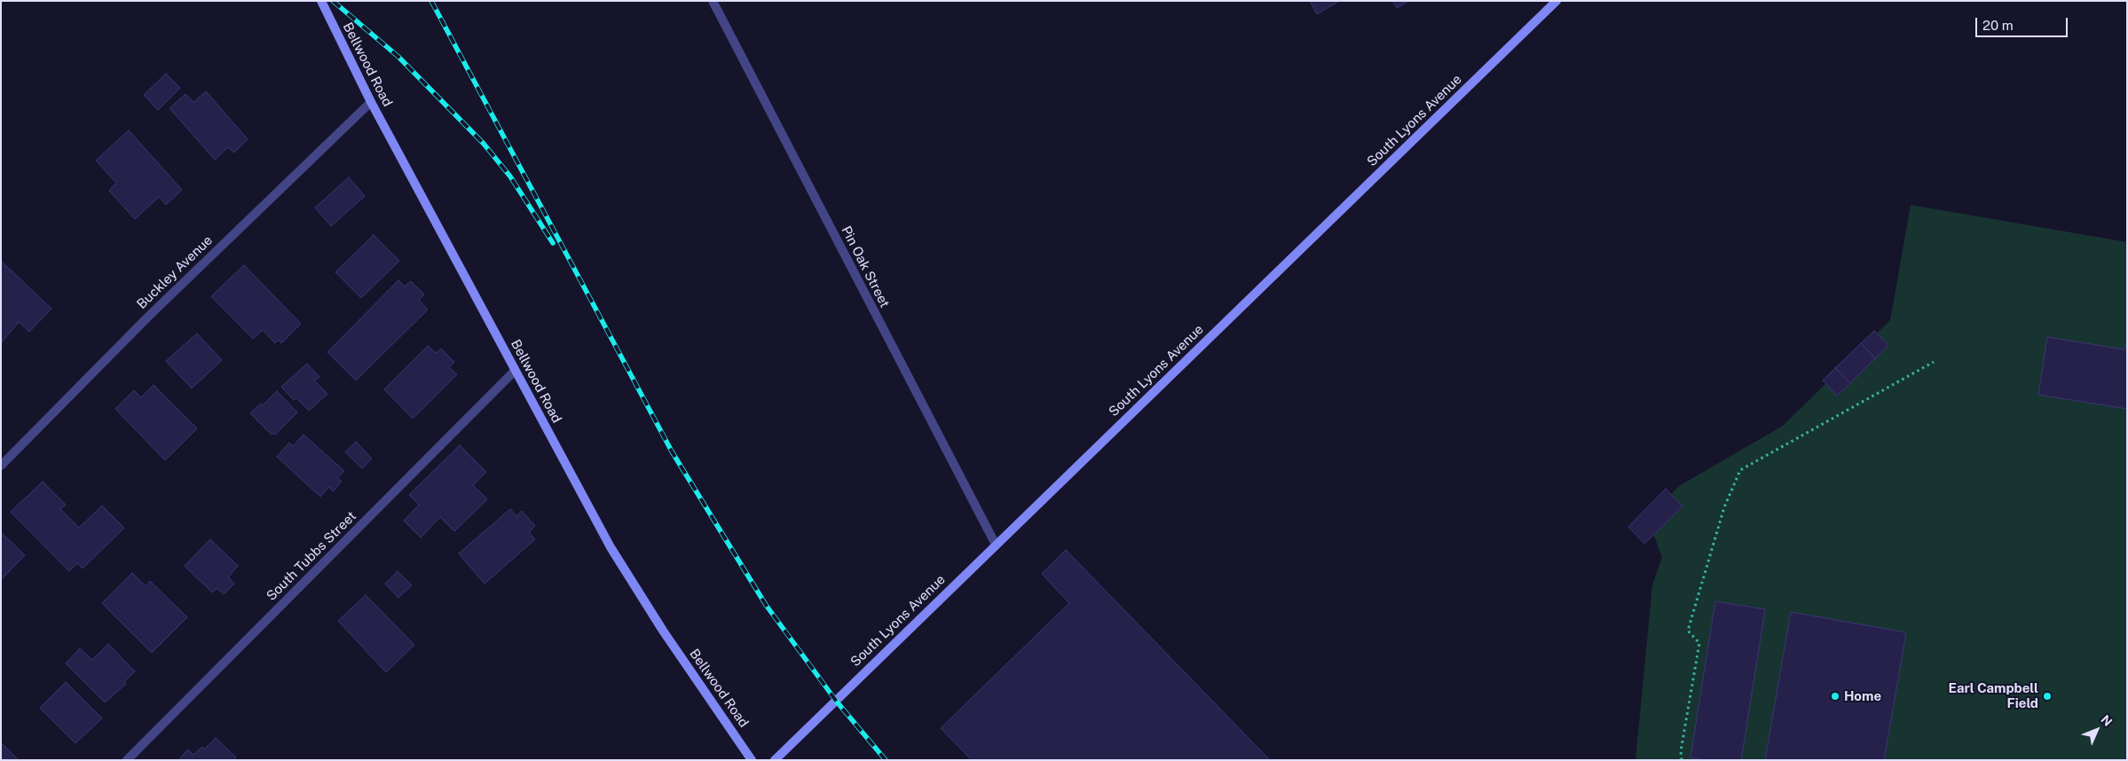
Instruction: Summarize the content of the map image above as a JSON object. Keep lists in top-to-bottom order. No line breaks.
{"streets":{"street":["Bellwood Road","South Lyons Avenue","Pin Oak Street","Buckley Avenue","South Tubbs Street"]},"crossings":[["Bellwood Road","Buckley Avenue"],["Bellwood Road","South Tubbs Street"],["South Lyons Avenue","Pin Oak Street"]],"places":["Home","Earl Campbell Field"],"scale_bar":"20 m","north":"top right"}
